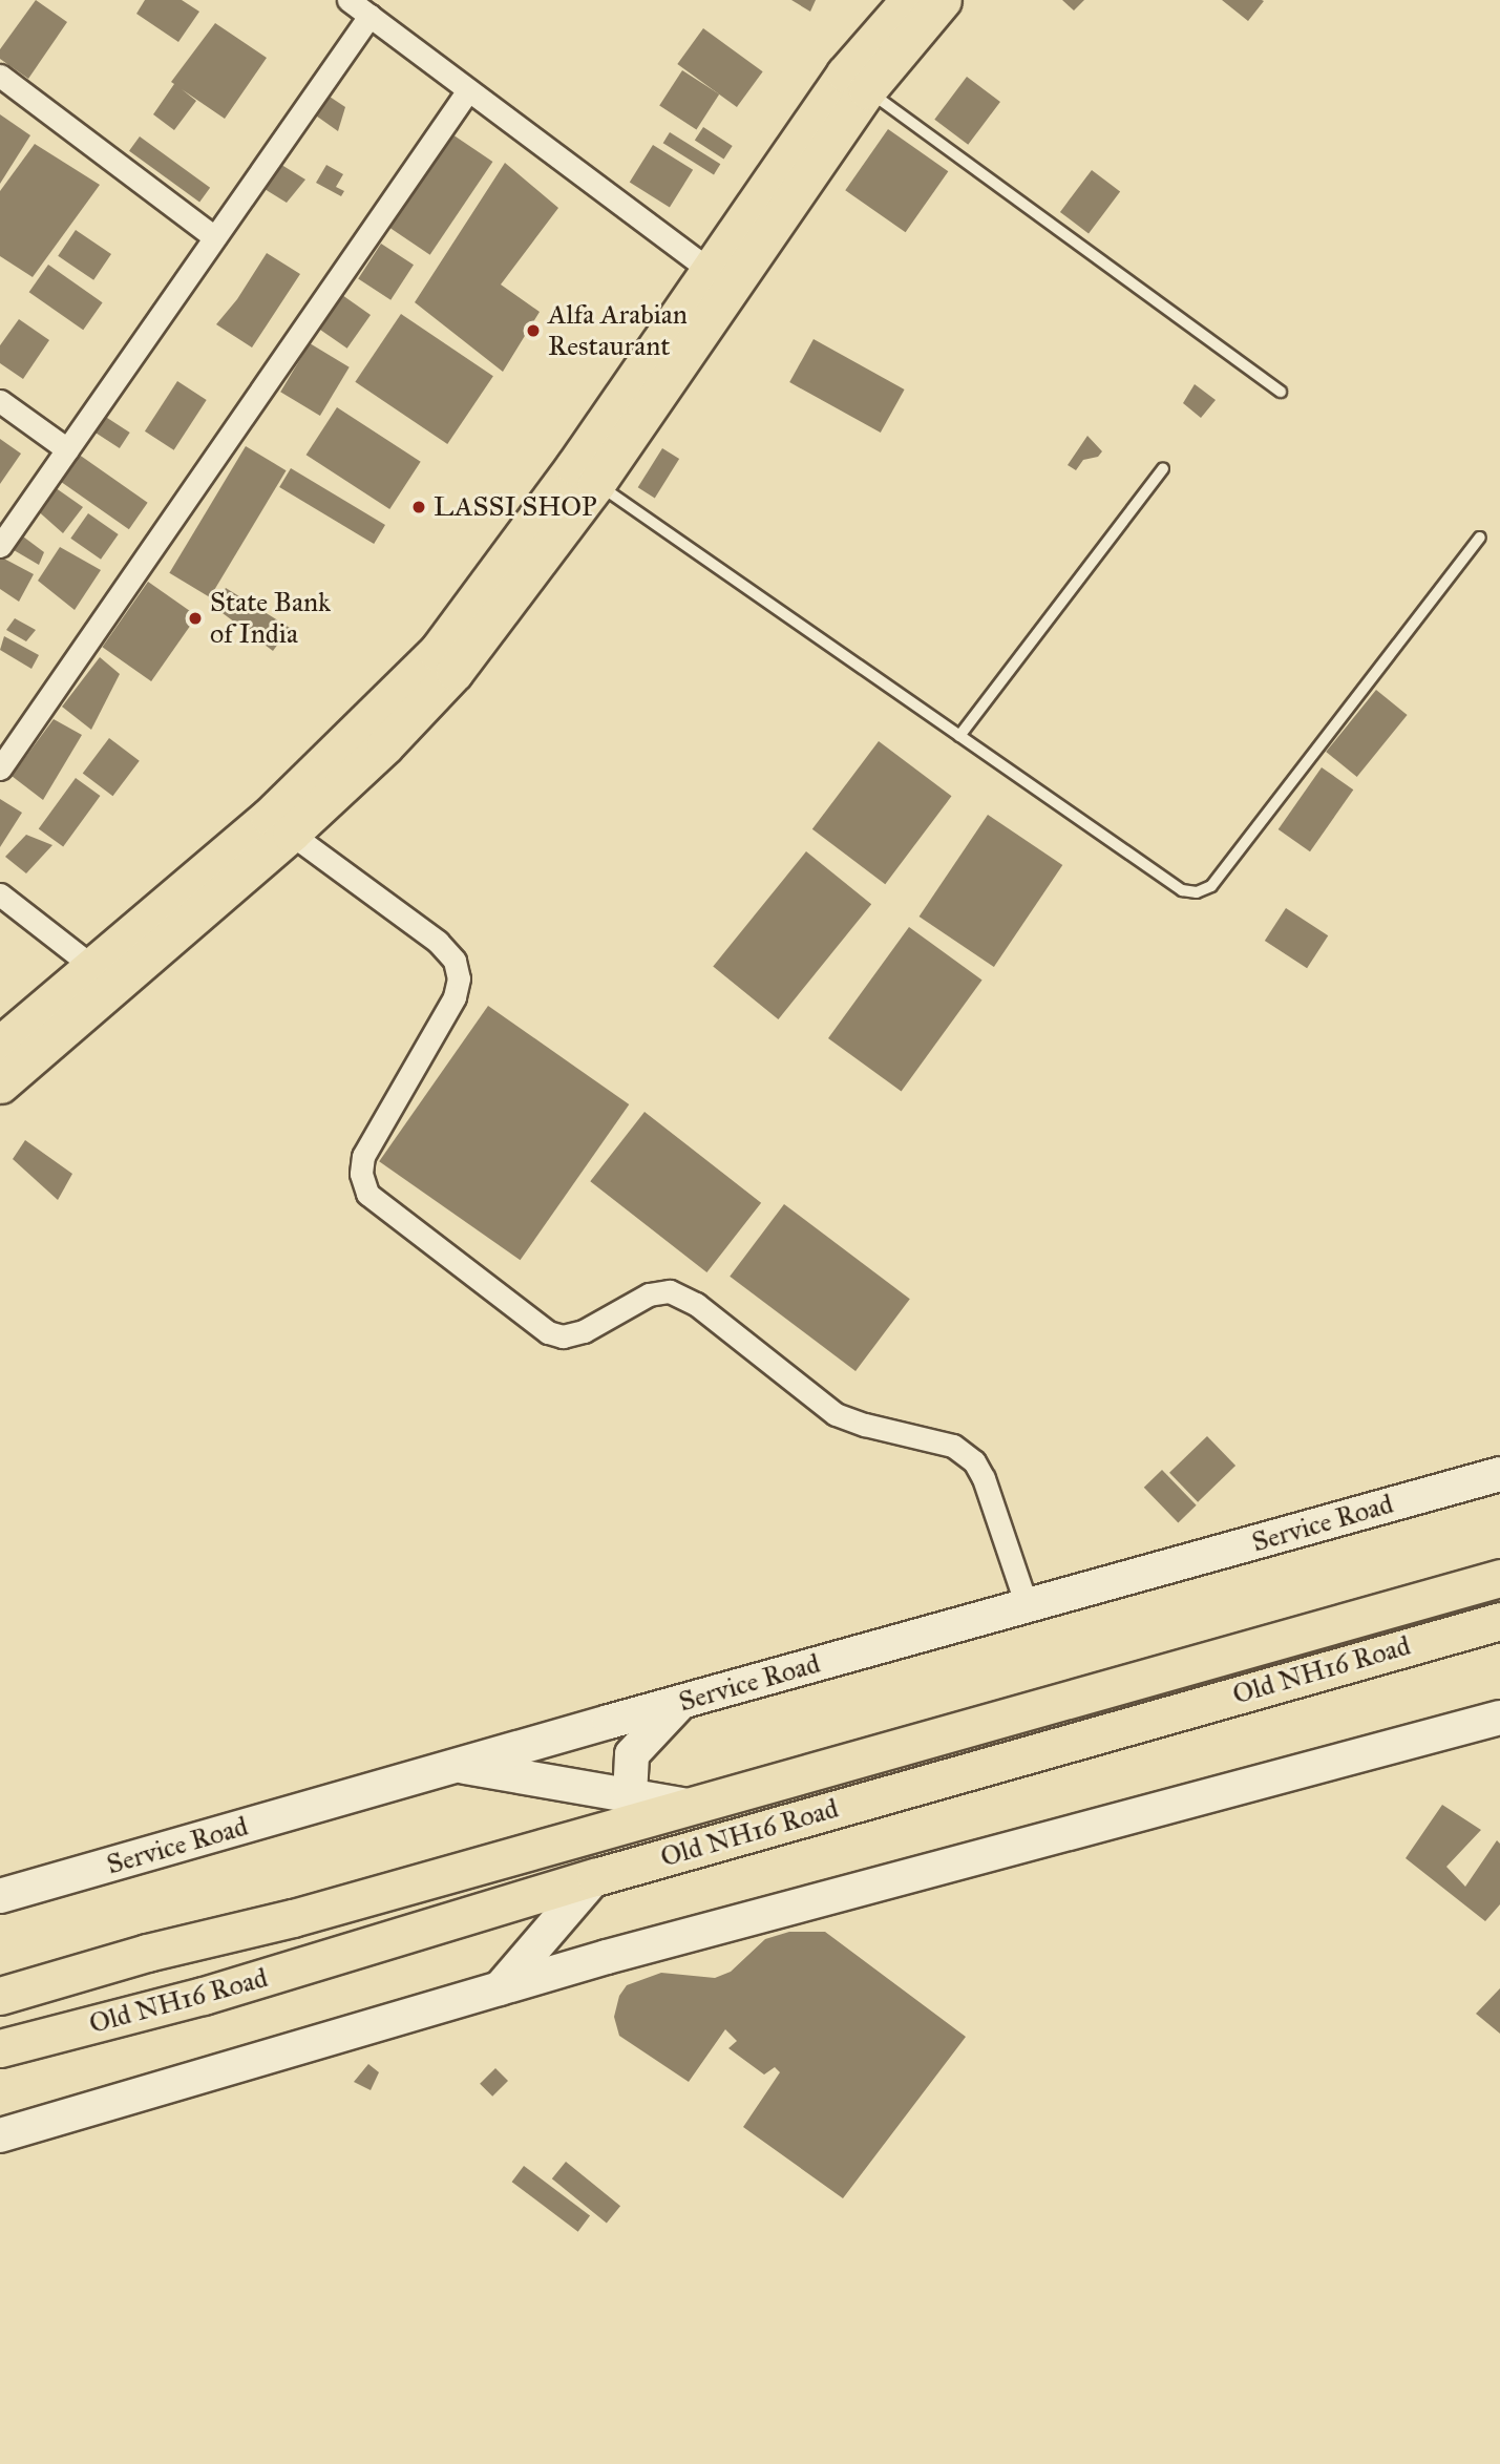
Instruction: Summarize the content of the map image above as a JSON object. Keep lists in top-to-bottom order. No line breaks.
{"streets":{"main road":["Old NH16 Road"],"street":["Service Road"]},"places":["Alfa Arabian Restaurant","LASSI SHOP","State Bank of India"]}
